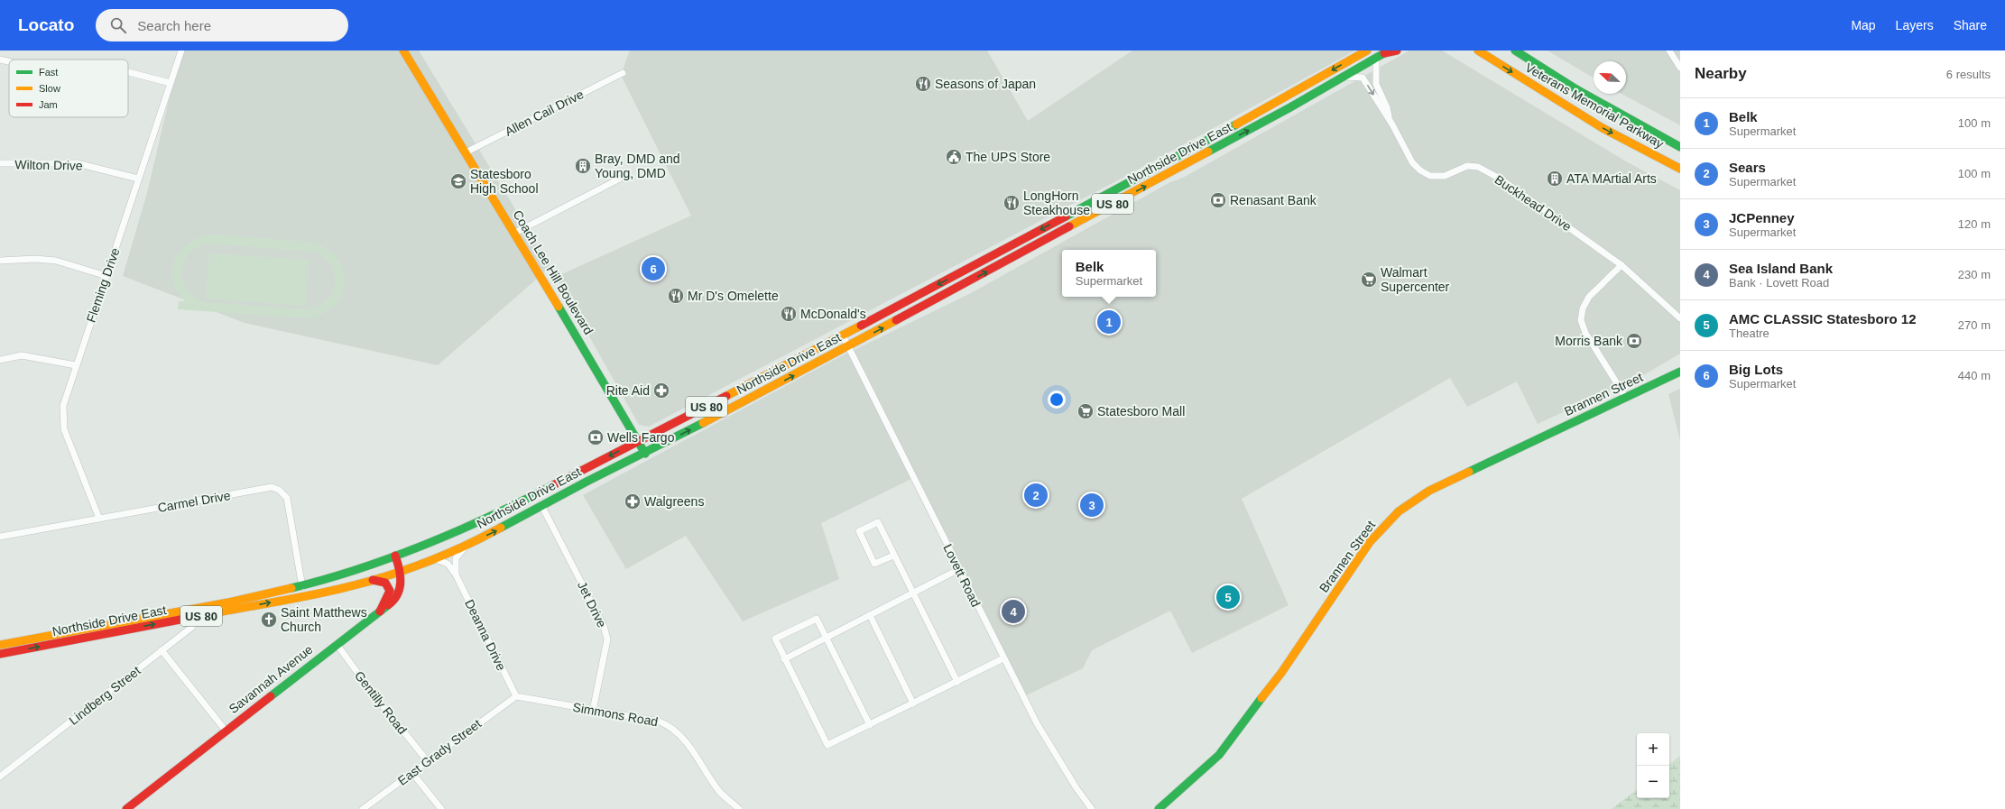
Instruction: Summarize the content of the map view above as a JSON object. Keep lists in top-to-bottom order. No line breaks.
{"streets":{"main road":["Veterans Memorial Parkway","Northside Drive East","US 80","Coach Lee Hill Boulevard","Brannen Street","Savannah Avenue"],"street":["Allen Cail Drive","Wilton Drive","Buckhead Drive","Fleming Drive","Carmel Drive","Lovett Road","Jet Drive","Deanna Drive","Lindberg Street","Gentilly Road","Simmons Road","East Grady Street"]},"crossings":[["Allen Cail Drive","Coach Lee Hill Boulevard"],["Northside Drive East","Buckhead Drive"],["Northside Drive East","Coach Lee Hill Boulevard"],["Northside Drive East","Carmel Drive"],["Northside Drive East","Lovett Road"],["Northside Drive East","Jet Drive"],["Northside Drive East","Deanna Drive"],["Northside Drive East","Savannah Avenue"],["Northside Drive East","Lindberg Street"],["Wilton Drive","Fleming Drive"],["Fleming Drive","Carmel Drive"],["Jet Drive","Simmons Road"],["Deanna Drive","Simmons Road"],["Deanna Drive","East Grady Street"],["Savannah Avenue","Gentilly Road"],["Gentilly Road","East Grady Street"],["Simmons Road","East Grady Street"]],"places":{"restaurant":["Seasons of Japan","LongHorn Steakhouse","Mr D's Omelette","McDonald's"],"public building":["The UPS Store"],"building":["Bray, DMD and Young, DMD","ATA MArtial Arts"],"school or university":["Statesboro High School"],"bank":["Renasant Bank","Morris Bank","Wells Fargo"],"supermarket":["Walmart Supercenter","Statesboro Mall"],"pharmacy":["Rite Aid","Walgreens"],"church":["Saint Matthews Church"]},"legend":["Fast","Slow","Jam"],"north":"top left","page":{"header":"Locato","search":"Search here","nav":["Map","Layers","Share"],"heading":["Nearby","6 results"],"list":[{"mark":"1","name":"Belk","note":"Supermarket","value":"100 m"},{"mark":"2","name":"Sears","note":"Supermarket","value":"100 m"},{"mark":"3","name":"JCPenney","note":"Supermarket","value":"120 m"},{"mark":"4","name":"Sea Island Bank","note":"Bank · Lovett Road","value":"230 m"},{"mark":"5","name":"AMC CLASSIC Statesboro 12","note":"Theatre","value":"270 m"},{"mark":"6","name":"Big Lots","note":"Supermarket","value":"440 m"}],"popup":["Belk","Supermarket"],"pins":["6","1","2","3","5","4"],"map_buttons":["+","−"]}}
